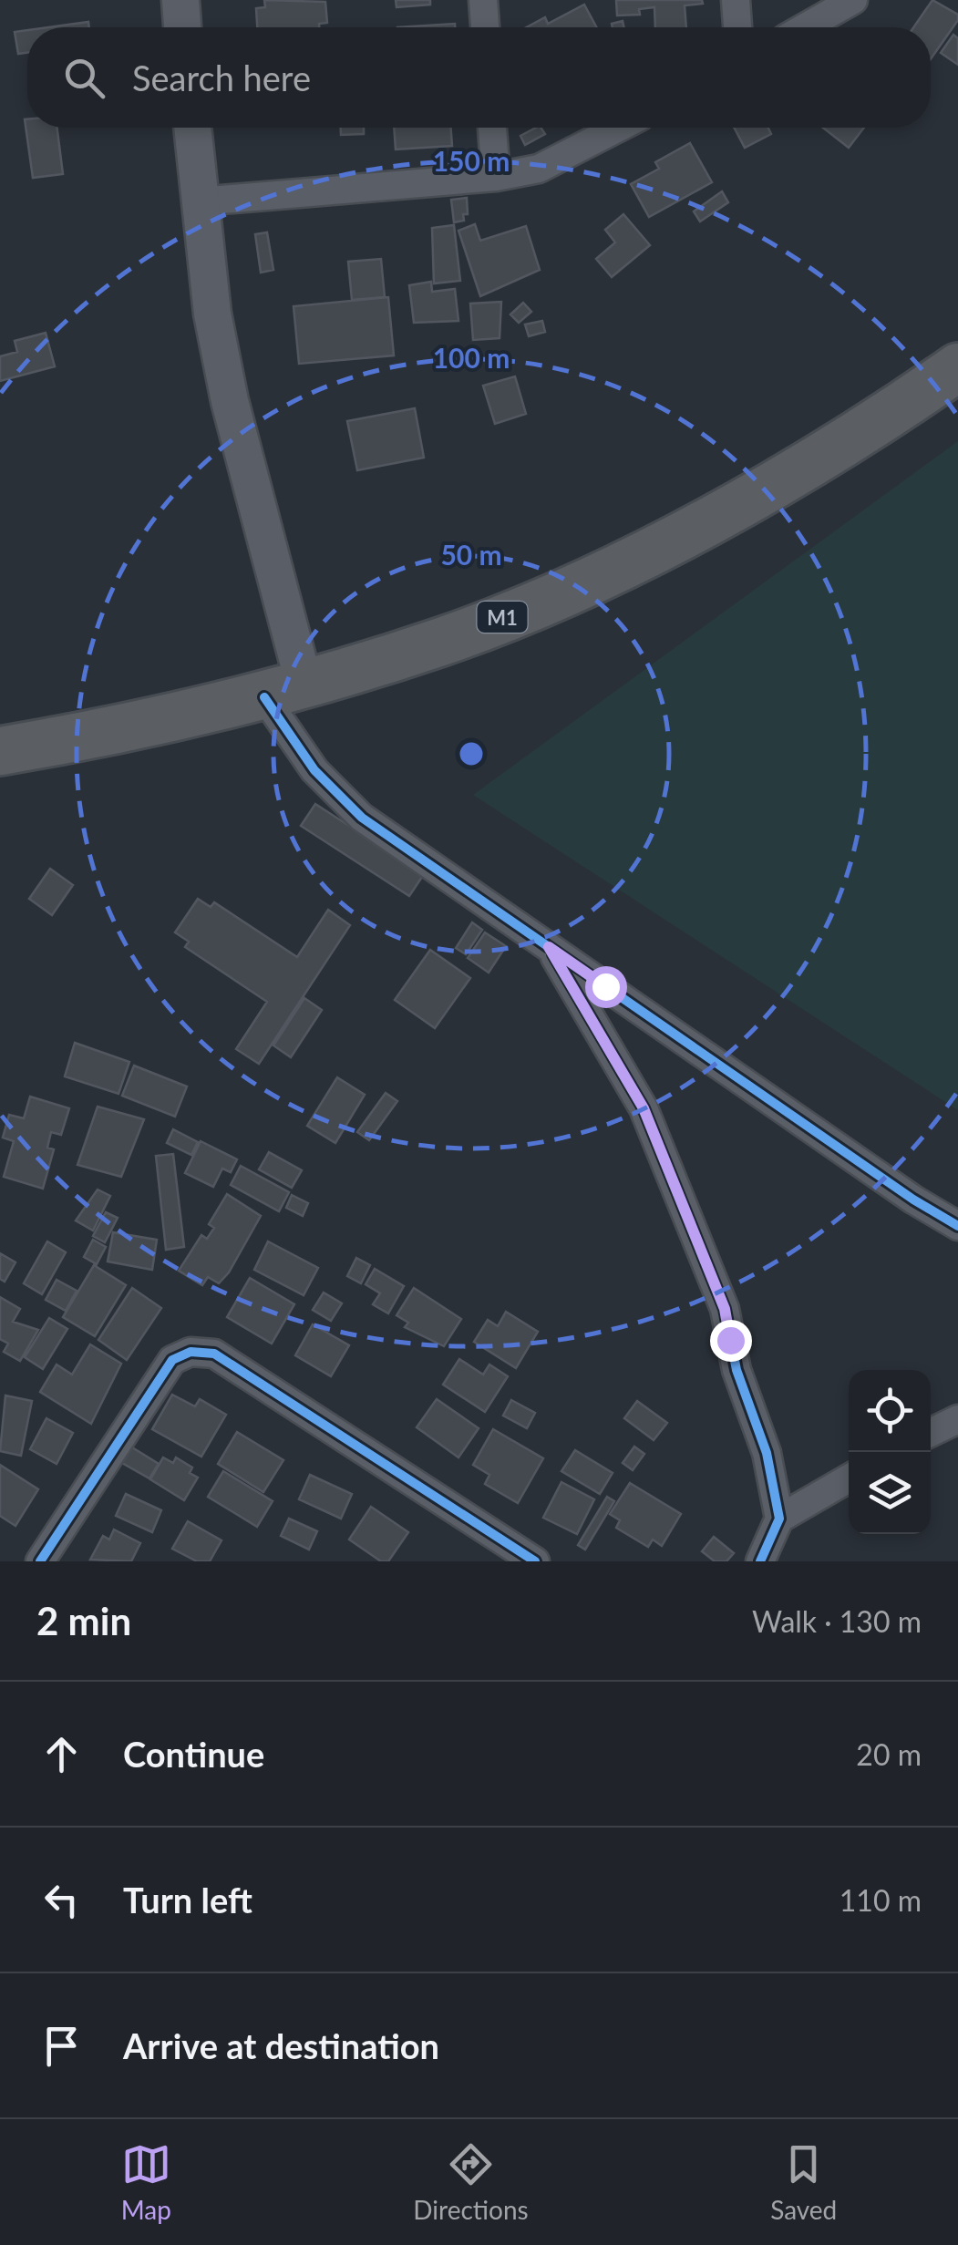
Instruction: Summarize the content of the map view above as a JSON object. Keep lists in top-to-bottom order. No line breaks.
{"streets":{"highway":["M1"]},"page":{"search":"Search here","heading":["2 min","Walk · 130 m"],"list":[["Continue","20 m"],["Turn left","110 m"],"Arrive at destination"],"nav":["Map","Directions","Saved"]},"rings":["150 m","100 m","50 m"]}
